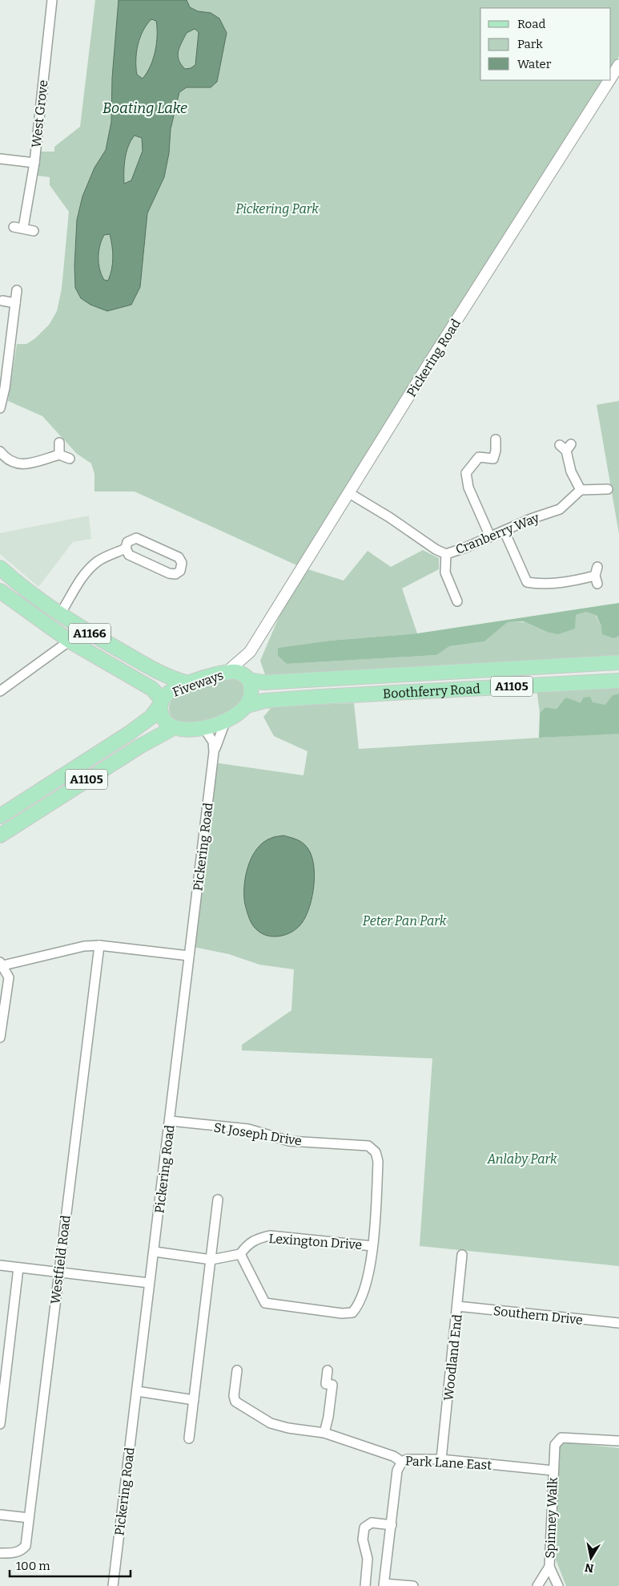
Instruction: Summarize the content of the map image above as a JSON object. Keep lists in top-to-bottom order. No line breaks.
{"streets":{"main road":["A1166","Fiveways","A1105","Boothferry Road"],"street":["West Grove","Pickering Road","Cranberry Way","St Joseph Drive","Lexington Drive","Westfield Road","Southern Drive","Woodland End","Park Lane East","Spinney Walk"]},"crossings":[["Pickering Road","Cranberry Way"],["Pickering Road","Fiveways"],["Pickering Road","A1105"],["Pickering Road","Boothferry Road"],["Pickering Road","St Joseph Drive"],["A1166","Fiveways"],["A1166","A1105"],["Fiveways","A1105"],["Fiveways","Boothferry Road"],["A1105","Boothferry Road"],["St Joseph Drive","Lexington Drive"],["Southern Drive","Woodland End"],["Woodland End","Park Lane East"],["Park Lane East","Spinney Walk"]],"water":["Boating Lake"],"parks":["Pickering Park","Peter Pan Park","Anlaby Park"],"legend":["Road","Park","Water"],"scale_bar":"100 m","north":"bottom"}
